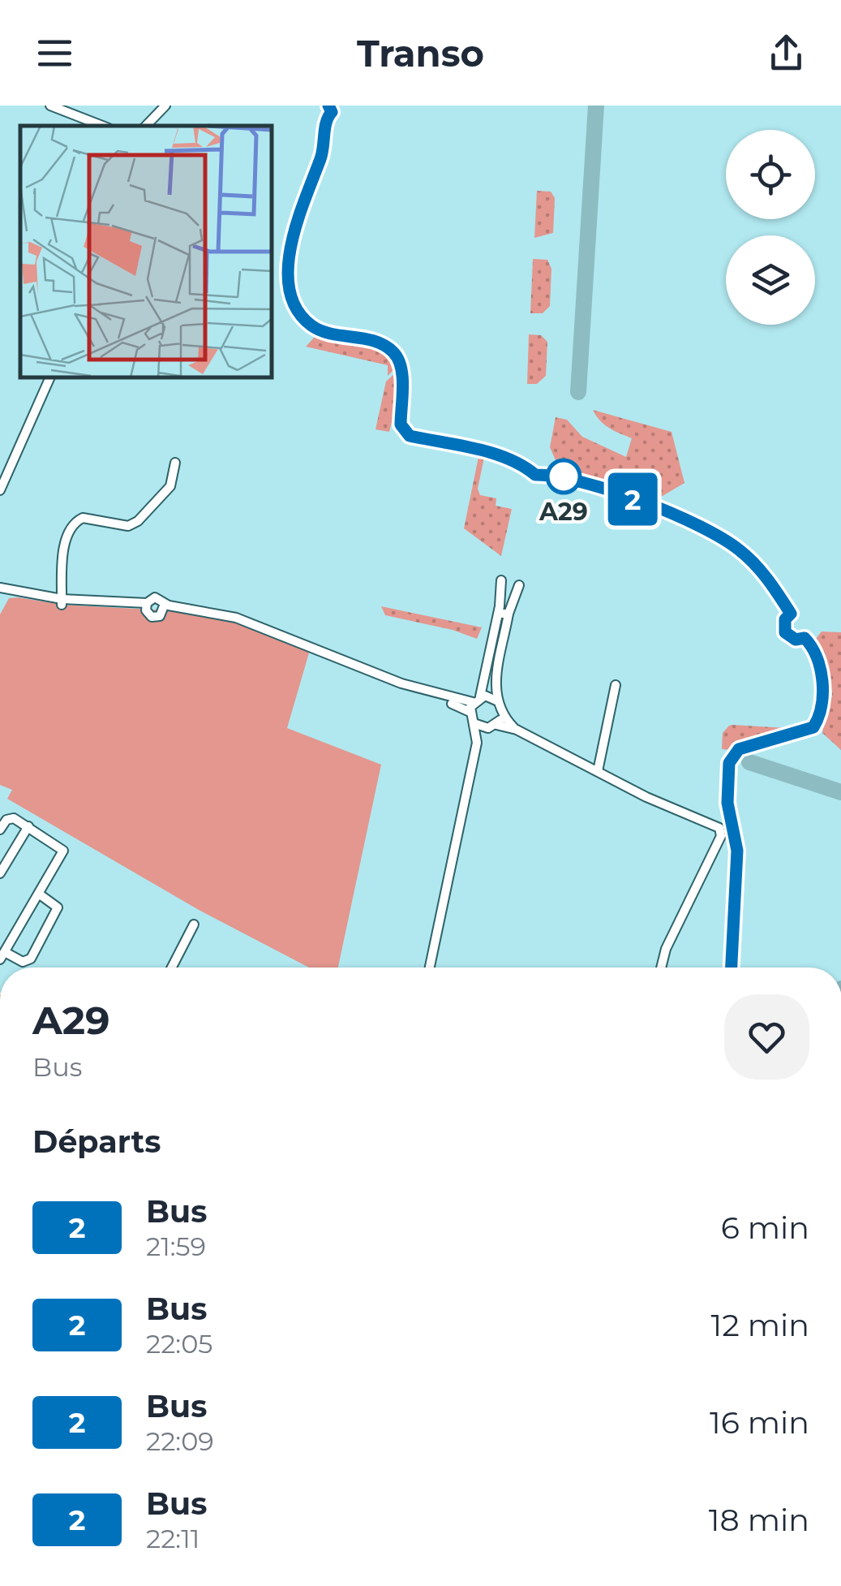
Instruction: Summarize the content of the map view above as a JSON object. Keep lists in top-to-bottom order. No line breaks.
{"places":["A29"],"lines":["bus line 2"],"page":{"header":"Transo","on_map":"2","heading":[["A29","Bus"],"Départs"],"list":[{"mark":"2","name":"Bus","note":"21:59","value":"6 min"},{"mark":"2","name":"Bus","note":"22:05","value":"12 min"},{"mark":"2","name":"Bus","note":"22:09","value":"16 min"},{"mark":"2","name":"Bus","note":"22:11","value":"18 min"}]}}
